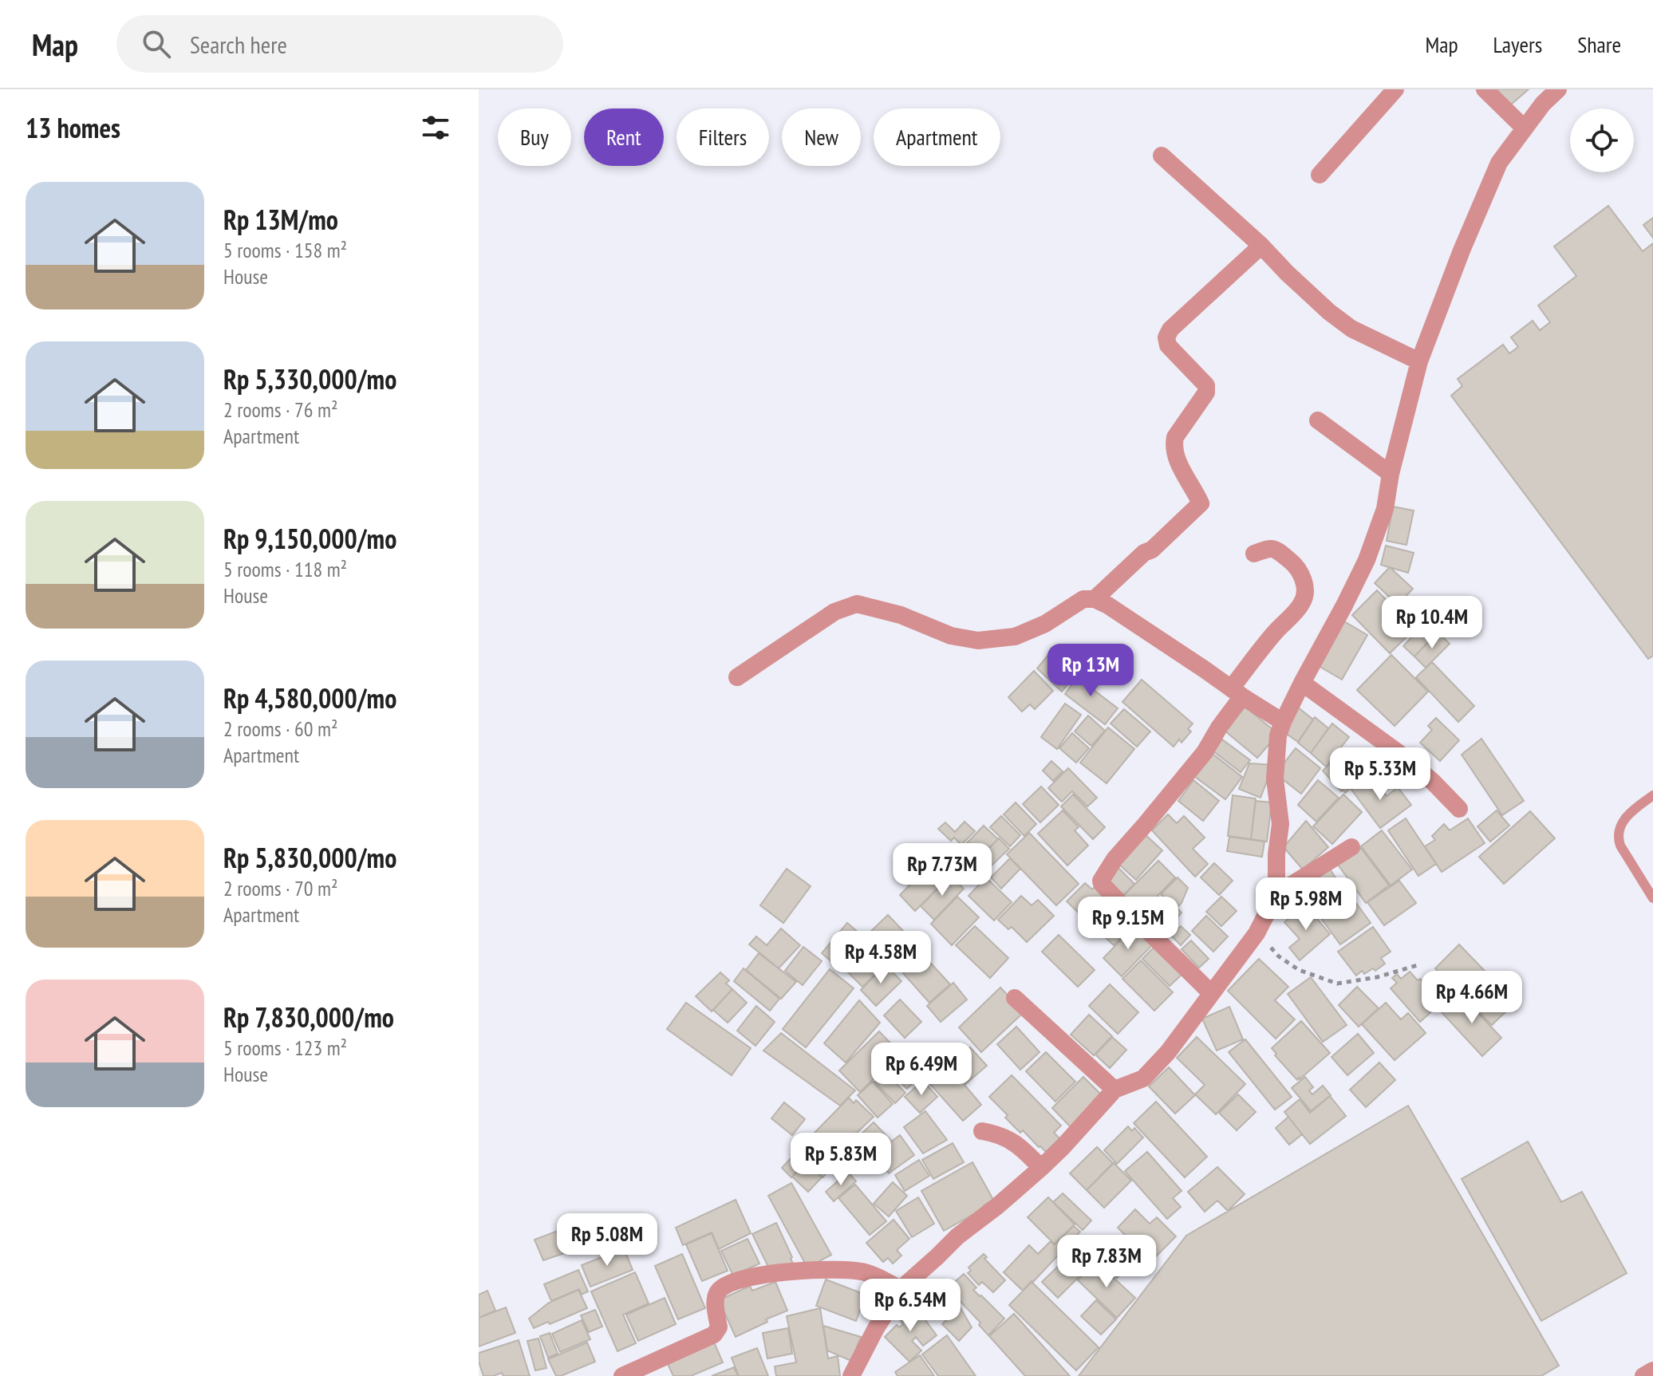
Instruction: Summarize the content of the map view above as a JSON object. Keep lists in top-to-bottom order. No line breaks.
{"page":{"header":"Map","search":"Search here","nav":["Map","Layers","Share"],"heading":"13 homes","chip":["Buy","Rent","Filters","New","Apartment"],"list":[{"name":"Rp 13M/mo","note":"5 rooms · 158 m² · House"},{"name":"Rp 5,330,000/mo","note":"2 rooms · 76 m² · Apartment"},{"name":"Rp 9,150,000/mo","note":"5 rooms · 118 m² · House"},{"name":"Rp 4,580,000/mo","note":"2 rooms · 60 m² · Apartment"},{"name":"Rp 5,830,000/mo","note":"2 rooms · 70 m² · Apartment"},{"name":"Rp 7,830,000/mo","note":"5 rooms · 123 m² · House"}],"price":["Rp 10.4M","Rp 13M","Rp 5.33M","Rp 7.73M","Rp 5.98M","Rp 9.15M","Rp 4.58M","Rp 4.66M","Rp 6.49M","Rp 5.83M","Rp 5.08M","Rp 7.83M","Rp 6.54M"]}}
